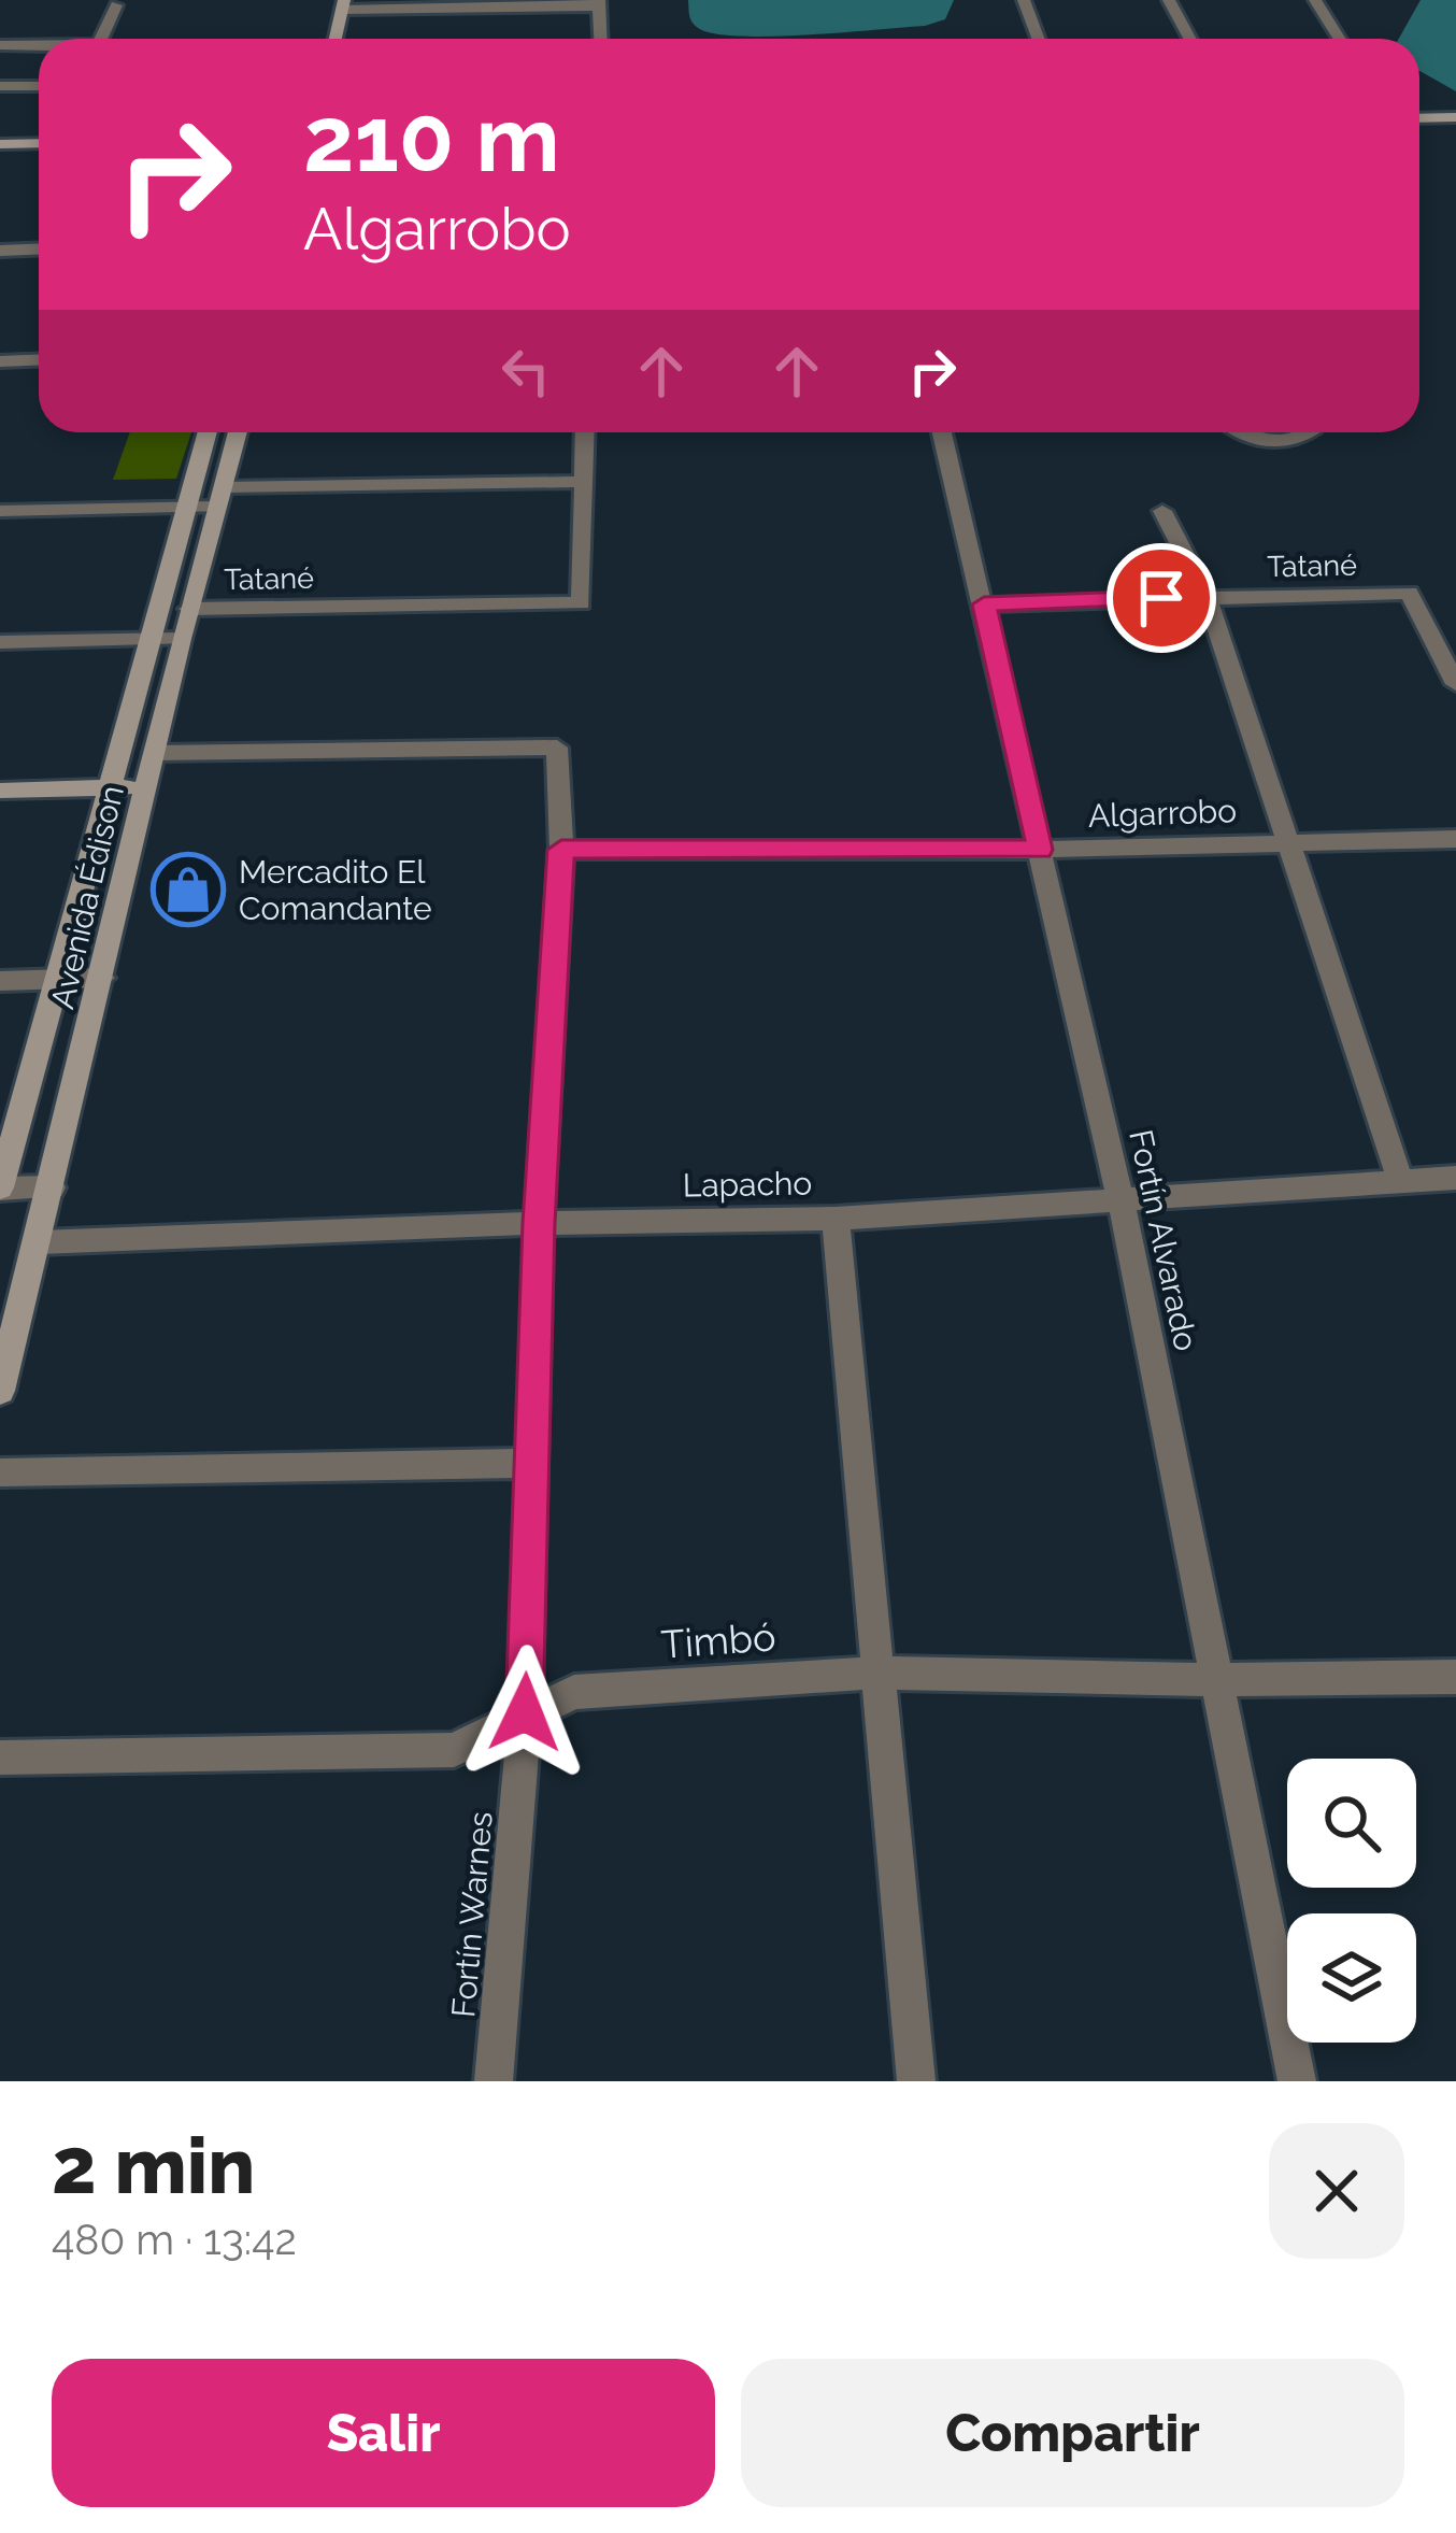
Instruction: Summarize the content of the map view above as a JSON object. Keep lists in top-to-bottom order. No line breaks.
{"streets":{"main road":["Avenida Édison"],"street":["Tatané","Algarrobo","Lapacho","Fortín Alvarado","Timbó","Fortín Warnes"]},"crossings":[["Tatané","Avenida Édison"],["Tatané","Fortín Alvarado"],["Algarrobo","Fortín Alvarado"],["Algarrobo","Fortín Warnes"],["Avenida Édison","Lapacho"],["Avenida Édison","Fortín Warnes"],["Lapacho","Fortín Alvarado"],["Lapacho","Fortín Warnes"],["Fortín Alvarado","Timbó"],["Timbó","Fortín Warnes"]],"places":{"shop":["Mercadito El Comandante"]},"page":{"turn":["210 m","Algarrobo"],"heading":["2 min","480 m · 13:42"],"buttons":["Salir","Compartir"]}}
